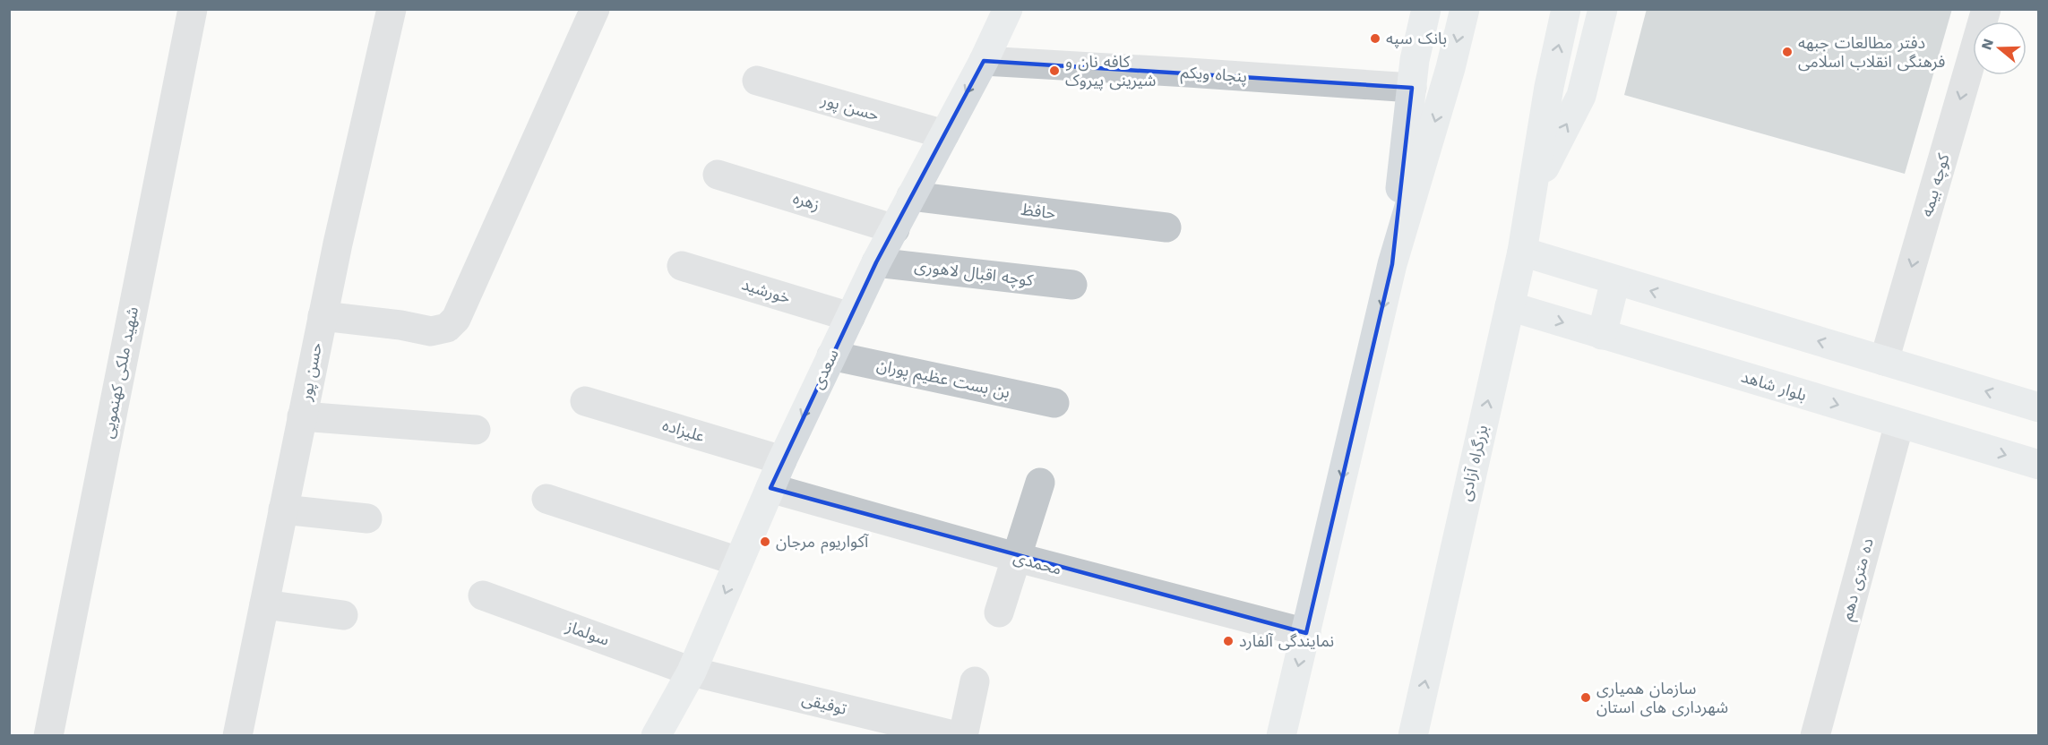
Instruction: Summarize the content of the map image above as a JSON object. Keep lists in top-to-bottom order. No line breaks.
{"streets":{"main road":["سعدی","بلوار شاهد","بزرگراه آزادی"],"street":["پنجاه ویکم","حسن پور","کوچه بیمه","زهره","حافظ","کوچه اقبال لاهوری","خورشید","شهید ملکی کهنمویی","بن بست عظیم پوران","علیزاده","محمدی","ده متری دهم","سولماز","توفیقی"]},"crossings":[["پنجاه ویکم","سعدی"],["حسن پور","سعدی"],["زهره","سعدی"],["حافظ","سعدی"],["کوچه اقبال لاهوری","سعدی"],["خورشید","سعدی"],["سعدی","بن بست عظیم پوران"],["سعدی","علیزاده"],["سعدی","محمدی"],["سعدی","سولماز"],["سعدی","توفیقی"],["بلوار شاهد","بزرگراه آزادی"],["بلوار شاهد","ده متری دهم"],["سولماز","توفیقی"]],"one_way":["کوچه بیمه","سعدی"],"places":["بانک سپه","دفتر مطالعات جبهه فرهنگی انقلاب اسلامی","کافه نان و شیرینی پیروک","آکواریوم مرجان","نمایندگی آلفارد","سازمان همیاری شهرداری های استان"],"north":"left"}
